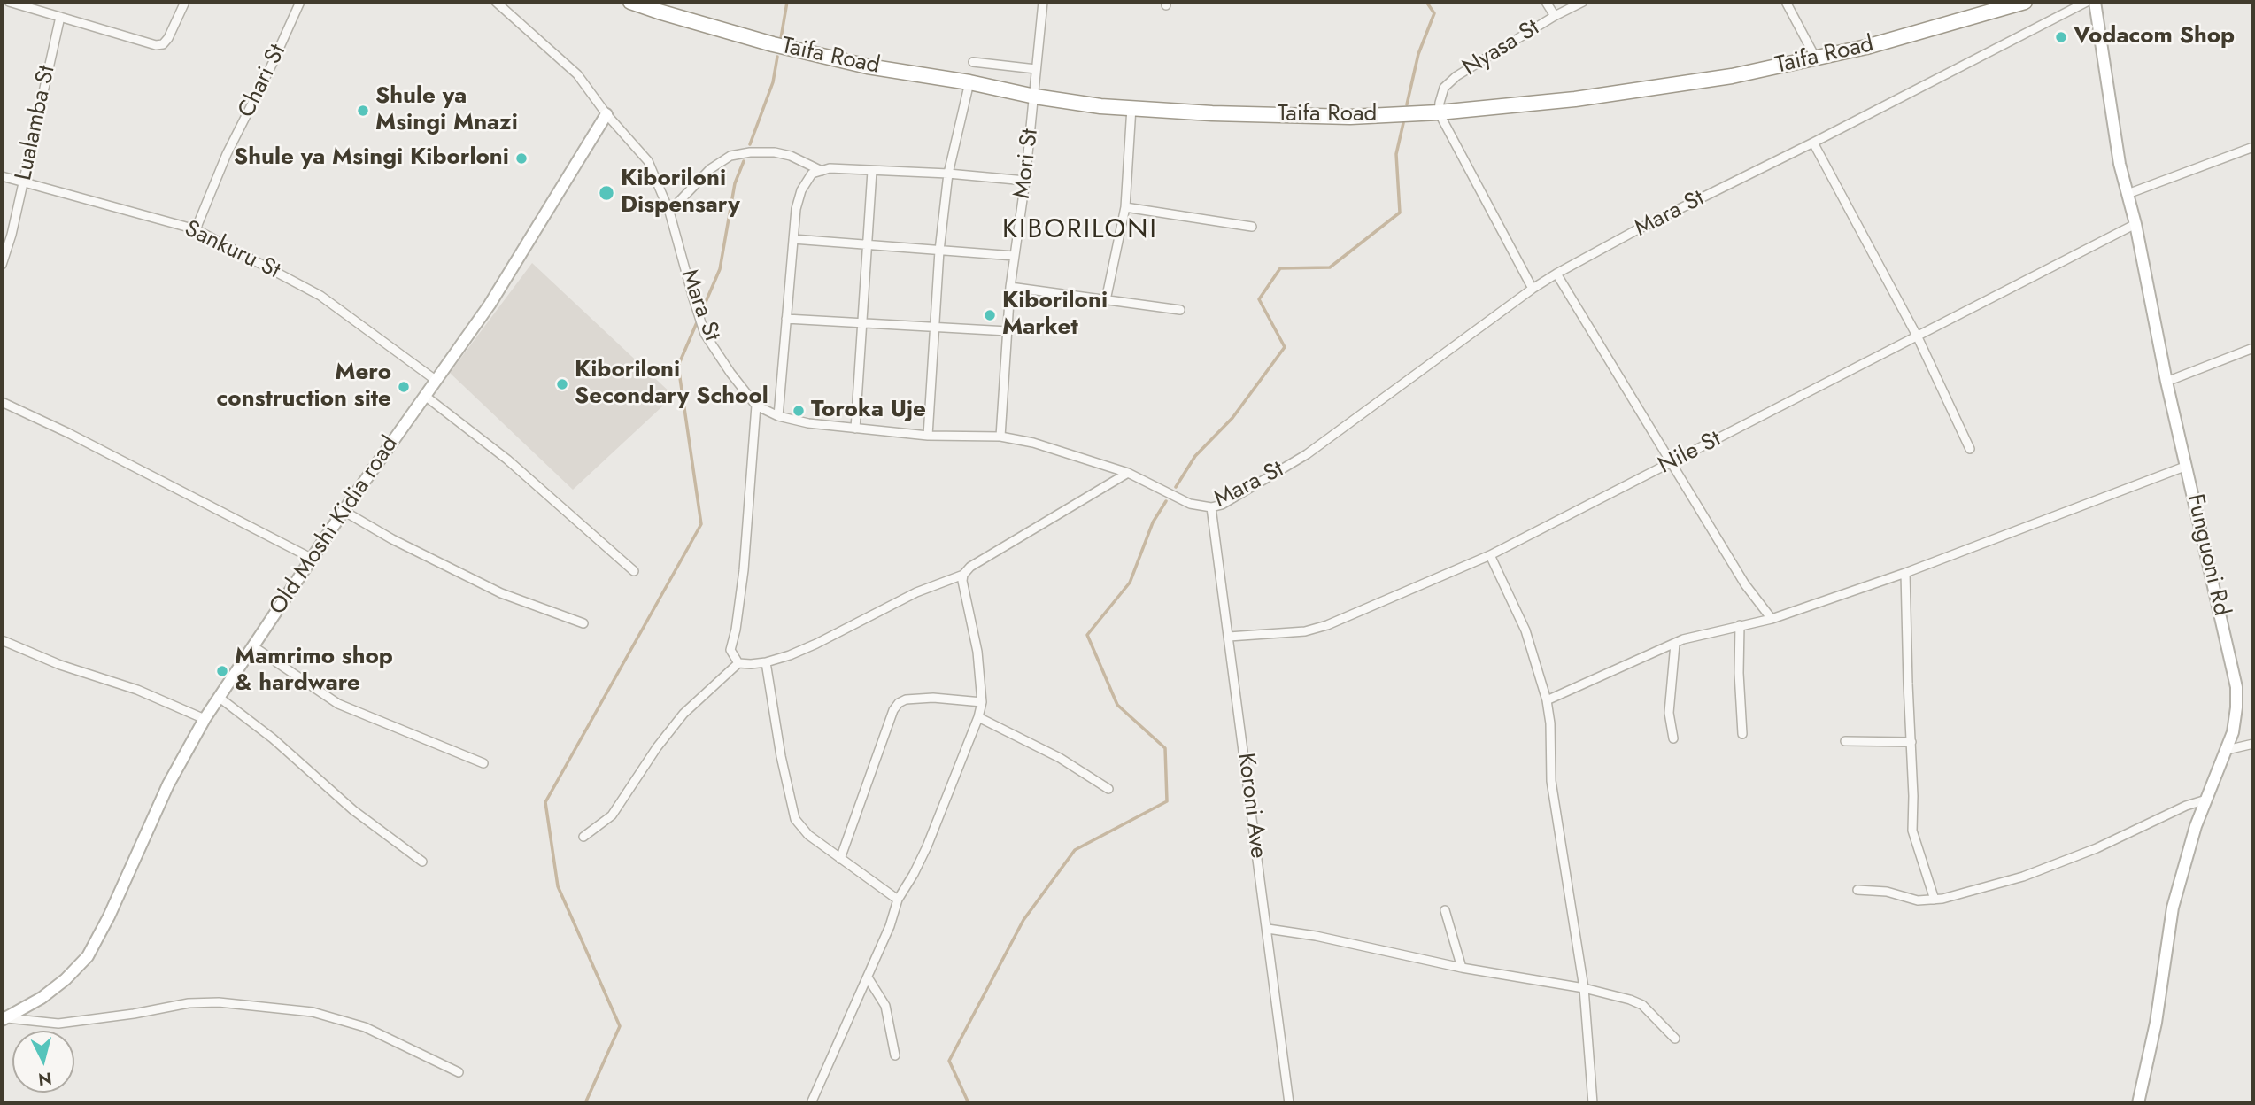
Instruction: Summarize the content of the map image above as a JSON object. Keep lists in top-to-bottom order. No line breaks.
{"streets":{"highway":["Taifa Road"],"street":["Nyasa St","Chari St","Lualamba St","Mori St","Mara St","Sankuru St","Nile St","Old Moshi Kidia road","Funguoni Rd","Koroni Ave"]},"crossings":[["Nyasa St","Taifa Road"],["Taifa Road","Mori St"],["Chari St","Sankuru St"],["Lualamba St","Sankuru St"],["Mori St","Mara St"],["Mara St","Old Moshi Kidia road"],["Mara St","Koroni Ave"],["Sankuru St","Old Moshi Kidia road"],["Nile St","Funguoni Rd"],["Nile St","Koroni Ave"]],"districts":["KIBORILONI"],"places":["Vodacom Shop","Shule ya Msingi Mnazi","Shule ya Msingi Kiborloni","Kiboriloni Dispensary","Kiboriloni Market","Kiboriloni Secondary School","Mero construction site","Toroka Uje","Mamrimo shop & hardware"],"north":"bottom"}
